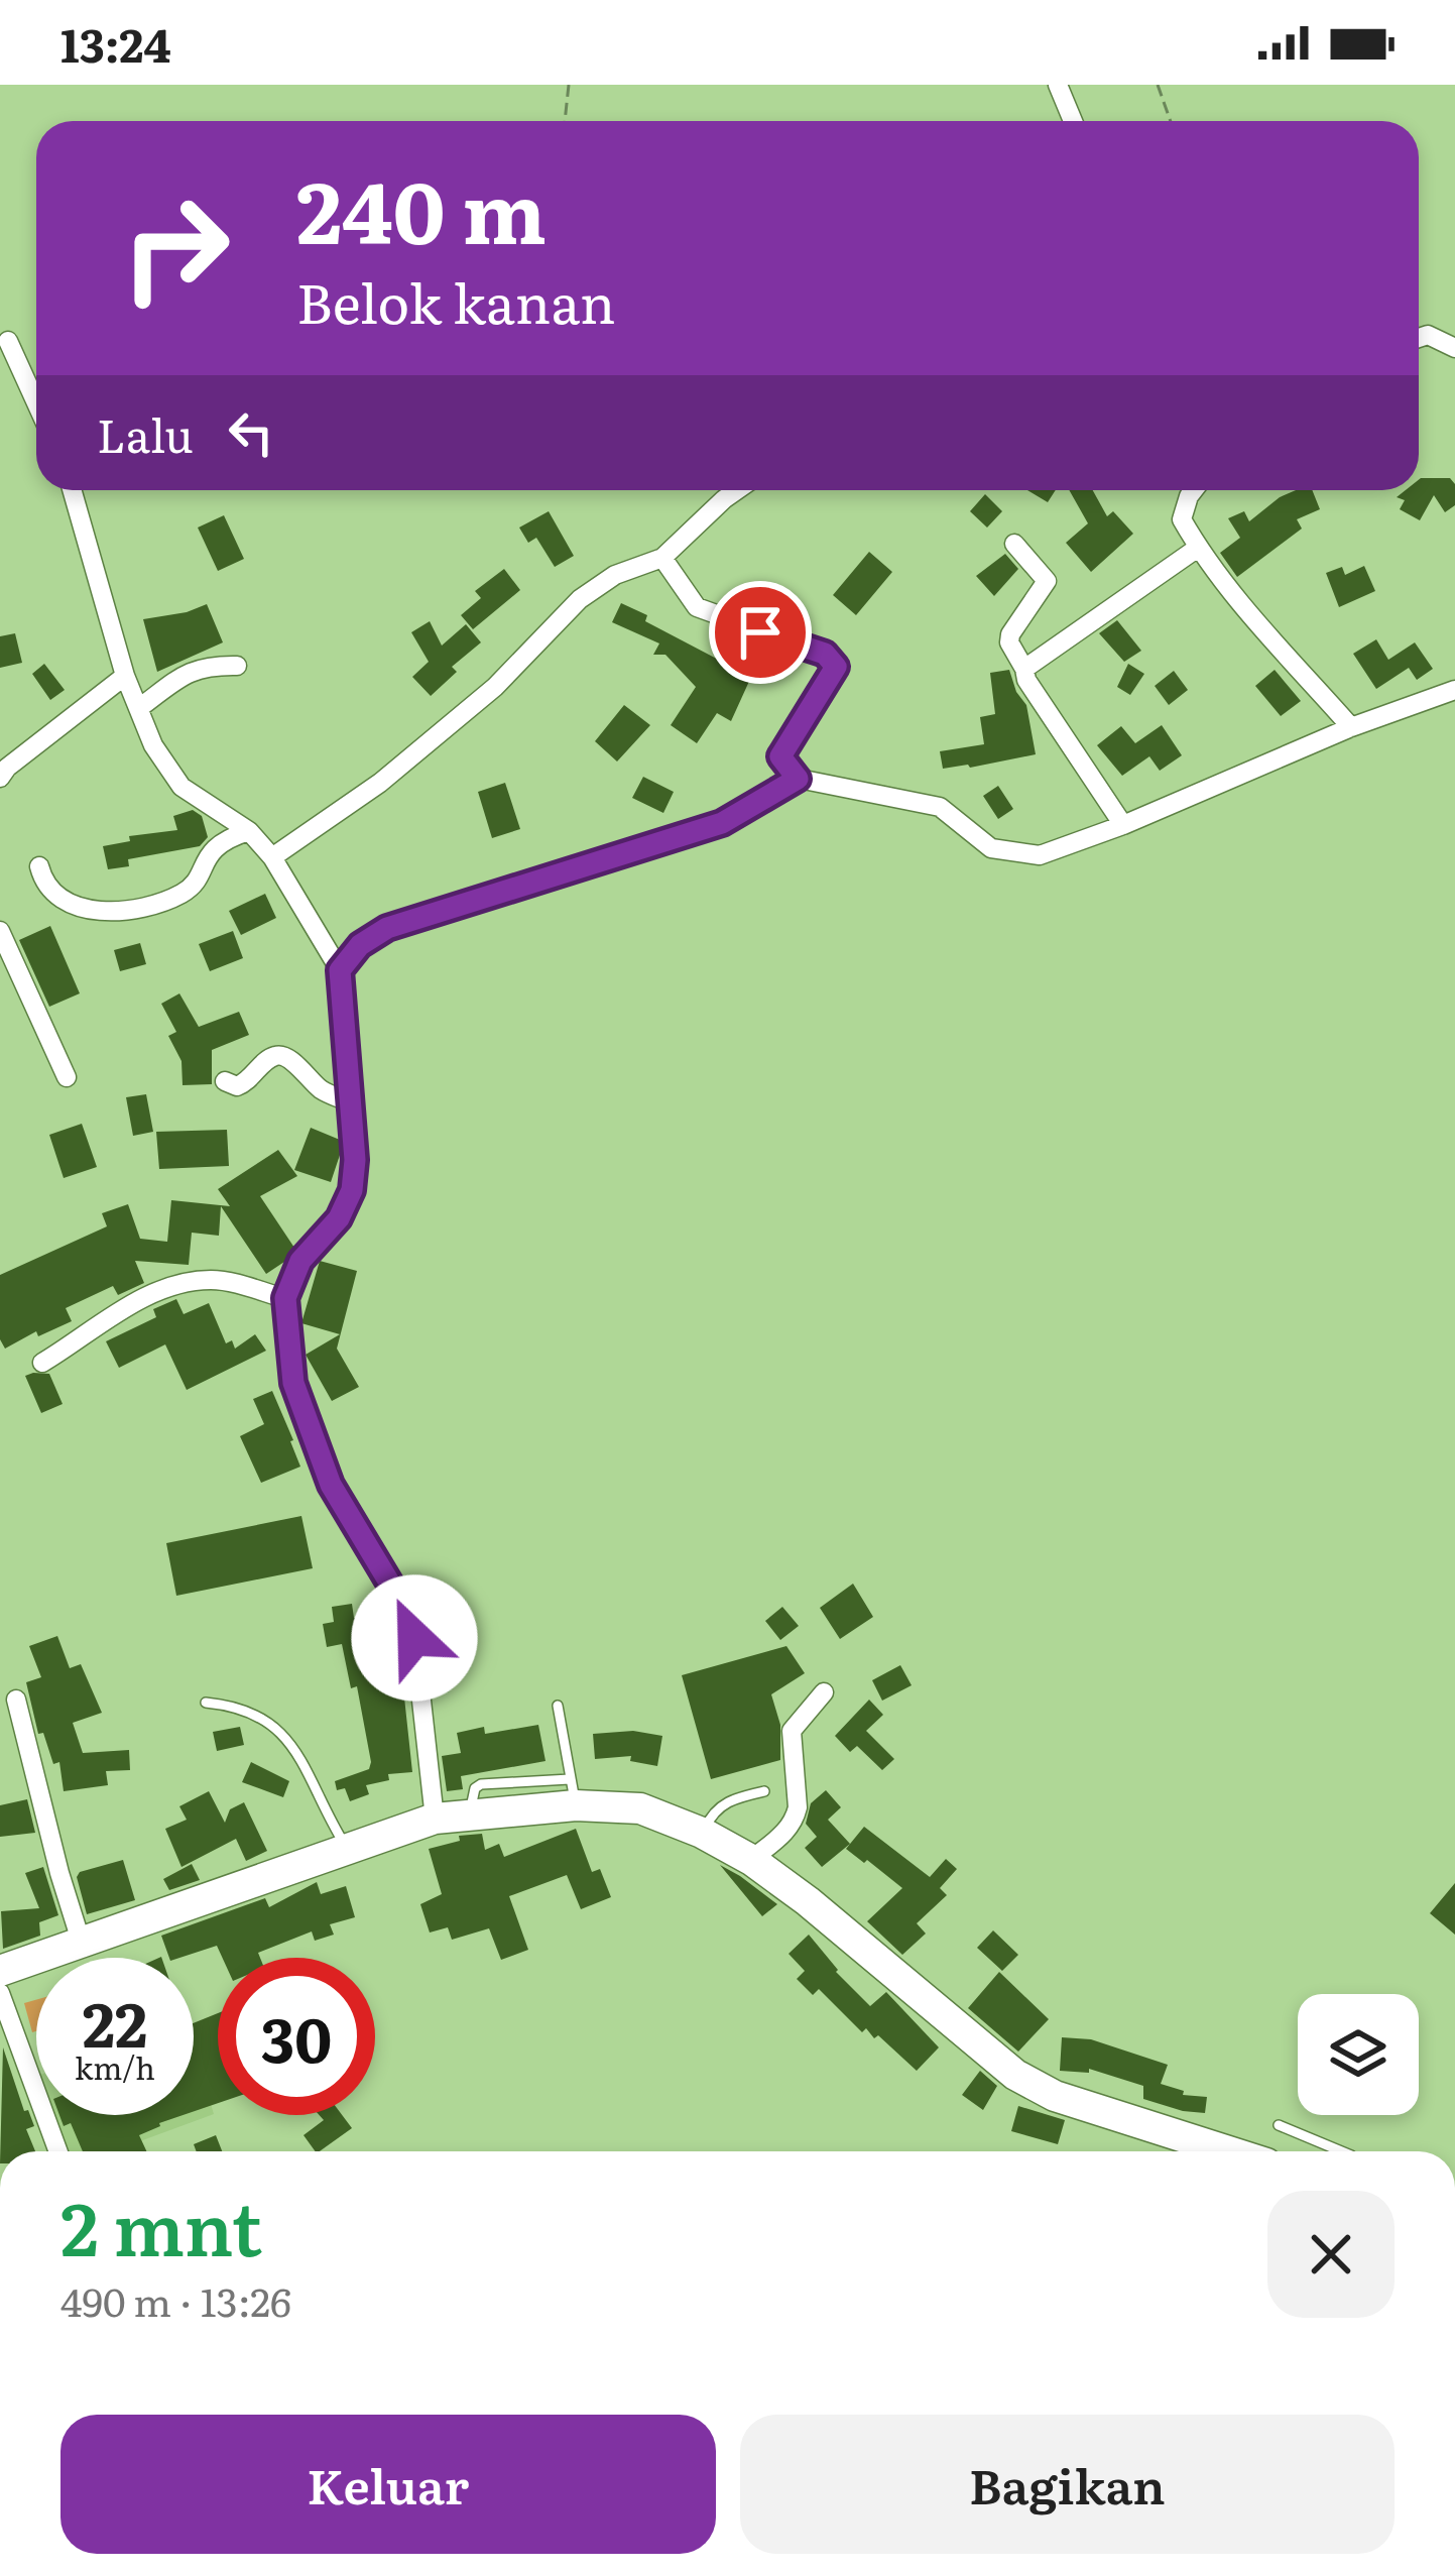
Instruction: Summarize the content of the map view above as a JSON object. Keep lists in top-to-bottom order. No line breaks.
{"page":{"status":"13:24","turn":["240 m","Belok kanan"],"then":"Lalu","speed":"22 km/h","limit":"30","heading":["2 mnt","490 m · 13:26"],"buttons":["Keluar","Bagikan"]}}
